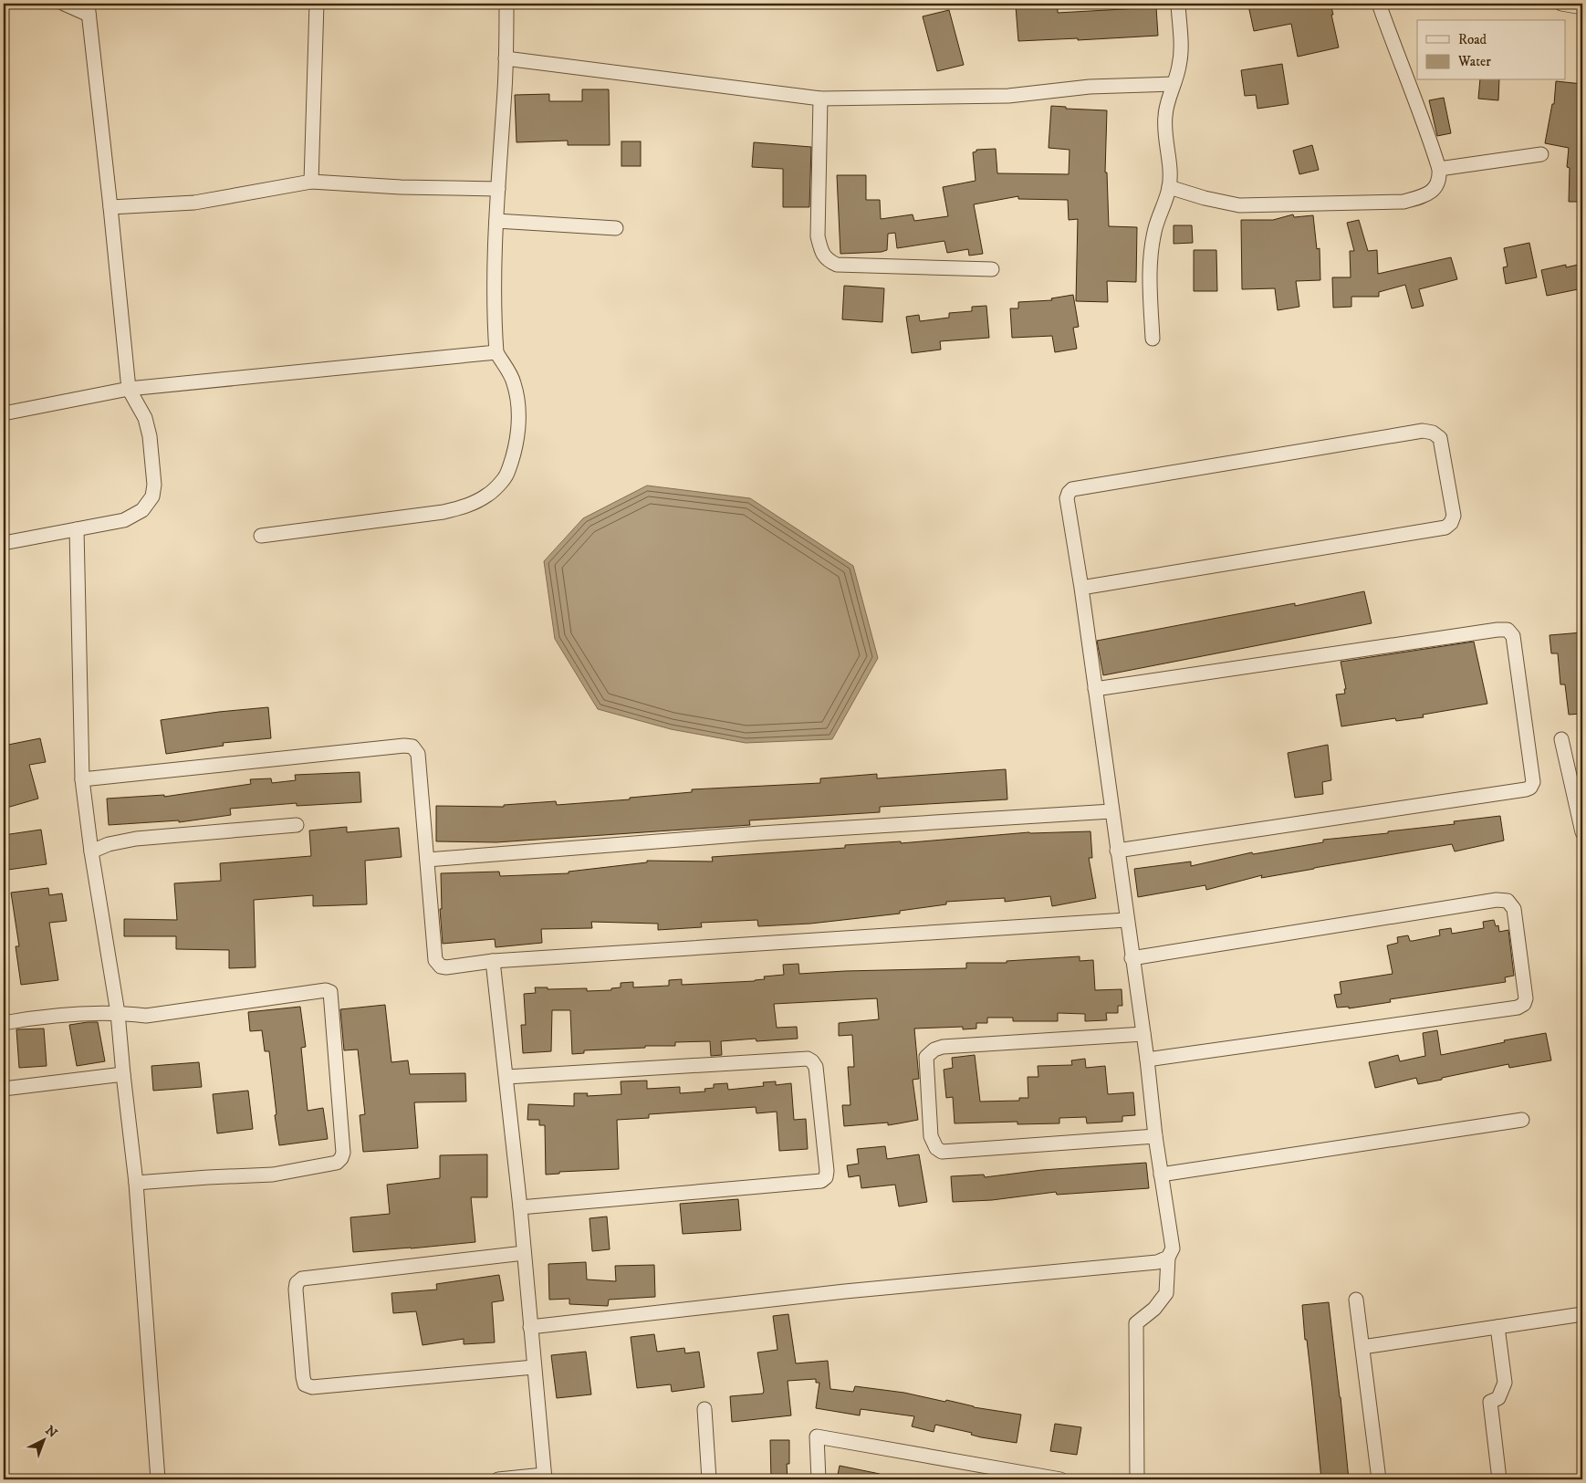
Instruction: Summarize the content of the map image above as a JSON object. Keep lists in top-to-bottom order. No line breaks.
{"legend":["Road","Water"],"north":"top right"}
